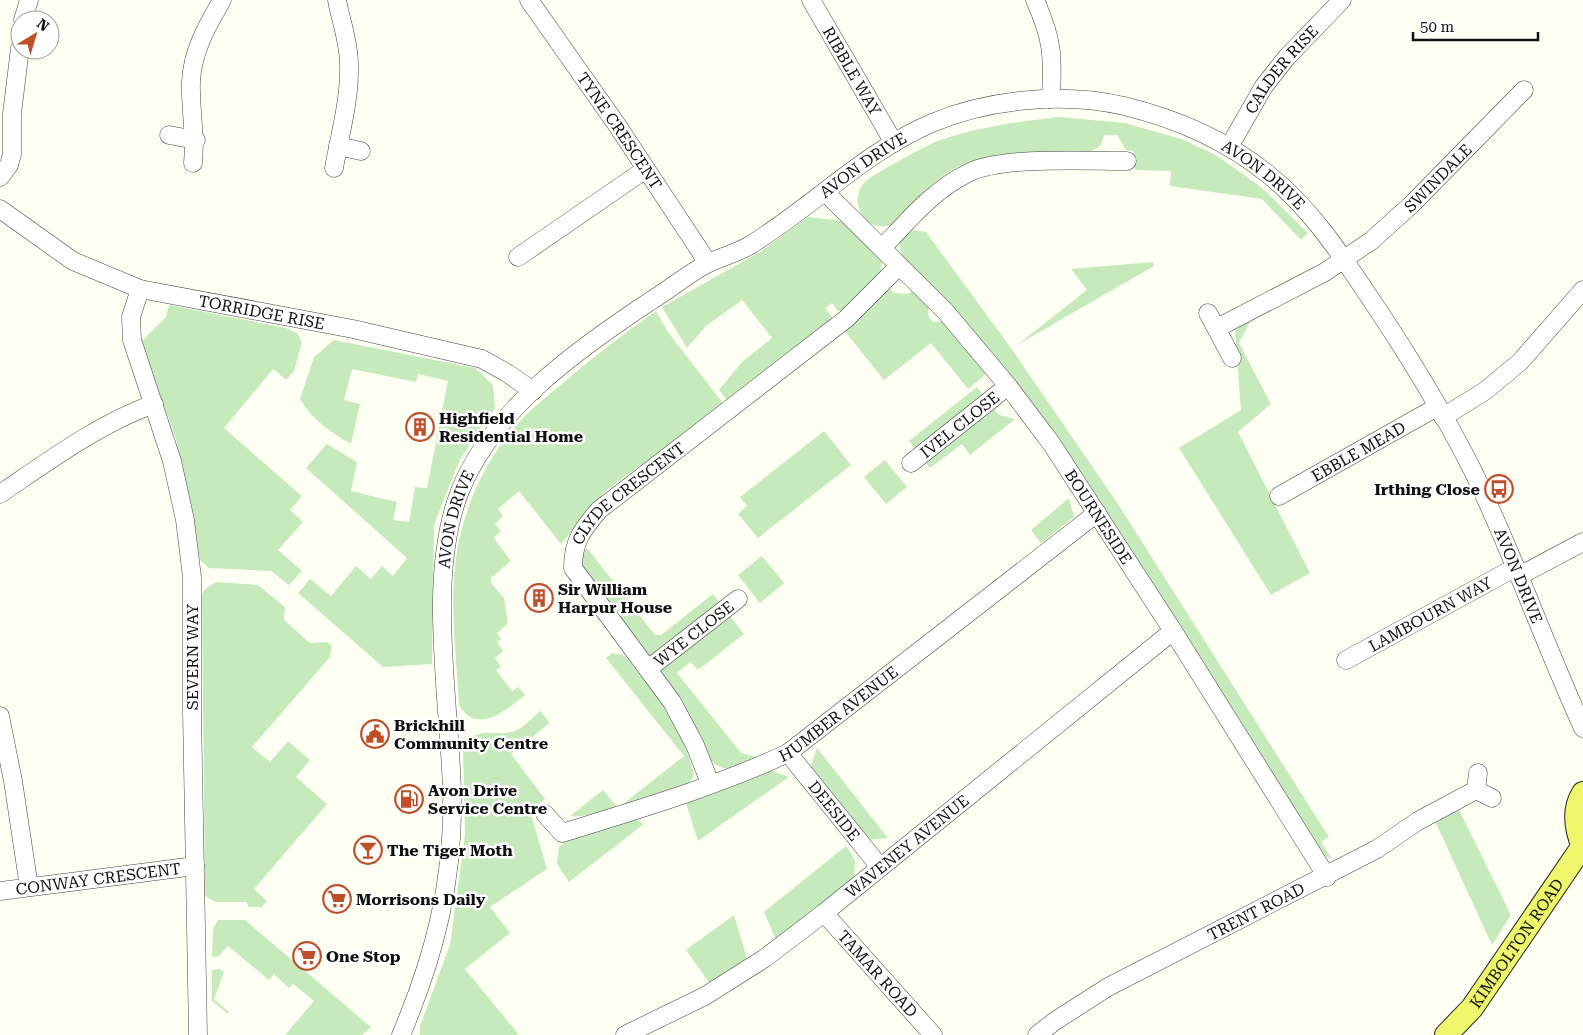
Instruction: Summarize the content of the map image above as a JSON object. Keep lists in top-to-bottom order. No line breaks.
{"streets":{"main road":["KIMBOLTON ROAD"],"street":["RIBBLE WAY","CALDER RISE","TYNE CRESCENT","AVON DRIVE","SWINDALE","TORRIDGE RISE","IVEL CLOSE","EBBLE MEAD","CLYDE CRESCENT","BOURNESIDE","LAMBOURN WAY","WYE CLOSE","SEVERN WAY","HUMBER AVENUE","DEESIDE","WAVENEY AVENUE","CONWAY CRESCENT","TRENT ROAD","TAMAR ROAD"]},"crossings":[["RIBBLE WAY","AVON DRIVE"],["CALDER RISE","AVON DRIVE"],["TYNE CRESCENT","AVON DRIVE"],["AVON DRIVE","SWINDALE"],["AVON DRIVE","TORRIDGE RISE"],["AVON DRIVE","EBBLE MEAD"],["AVON DRIVE","BOURNESIDE"],["AVON DRIVE","LAMBOURN WAY"],["TORRIDGE RISE","SEVERN WAY"],["IVEL CLOSE","BOURNESIDE"],["CLYDE CRESCENT","BOURNESIDE"],["CLYDE CRESCENT","WYE CLOSE"],["CLYDE CRESCENT","HUMBER AVENUE"],["BOURNESIDE","HUMBER AVENUE"],["BOURNESIDE","WAVENEY AVENUE"],["BOURNESIDE","TRENT ROAD"],["SEVERN WAY","CONWAY CRESCENT"],["HUMBER AVENUE","DEESIDE"],["DEESIDE","WAVENEY AVENUE"],["WAVENEY AVENUE","TAMAR ROAD"]],"places":{"building":["Highfield Residential Home","Sir William Harpur House"],"bus stop":["Irthing Close"],"public building":["Brickhill Community Centre"],"fuel station":["Avon Drive Service Centre"],"bar":["The Tiger Moth"],"supermarket":["Morrisons Daily","One Stop"]},"scale_bar":"50 m","north":"top right"}
